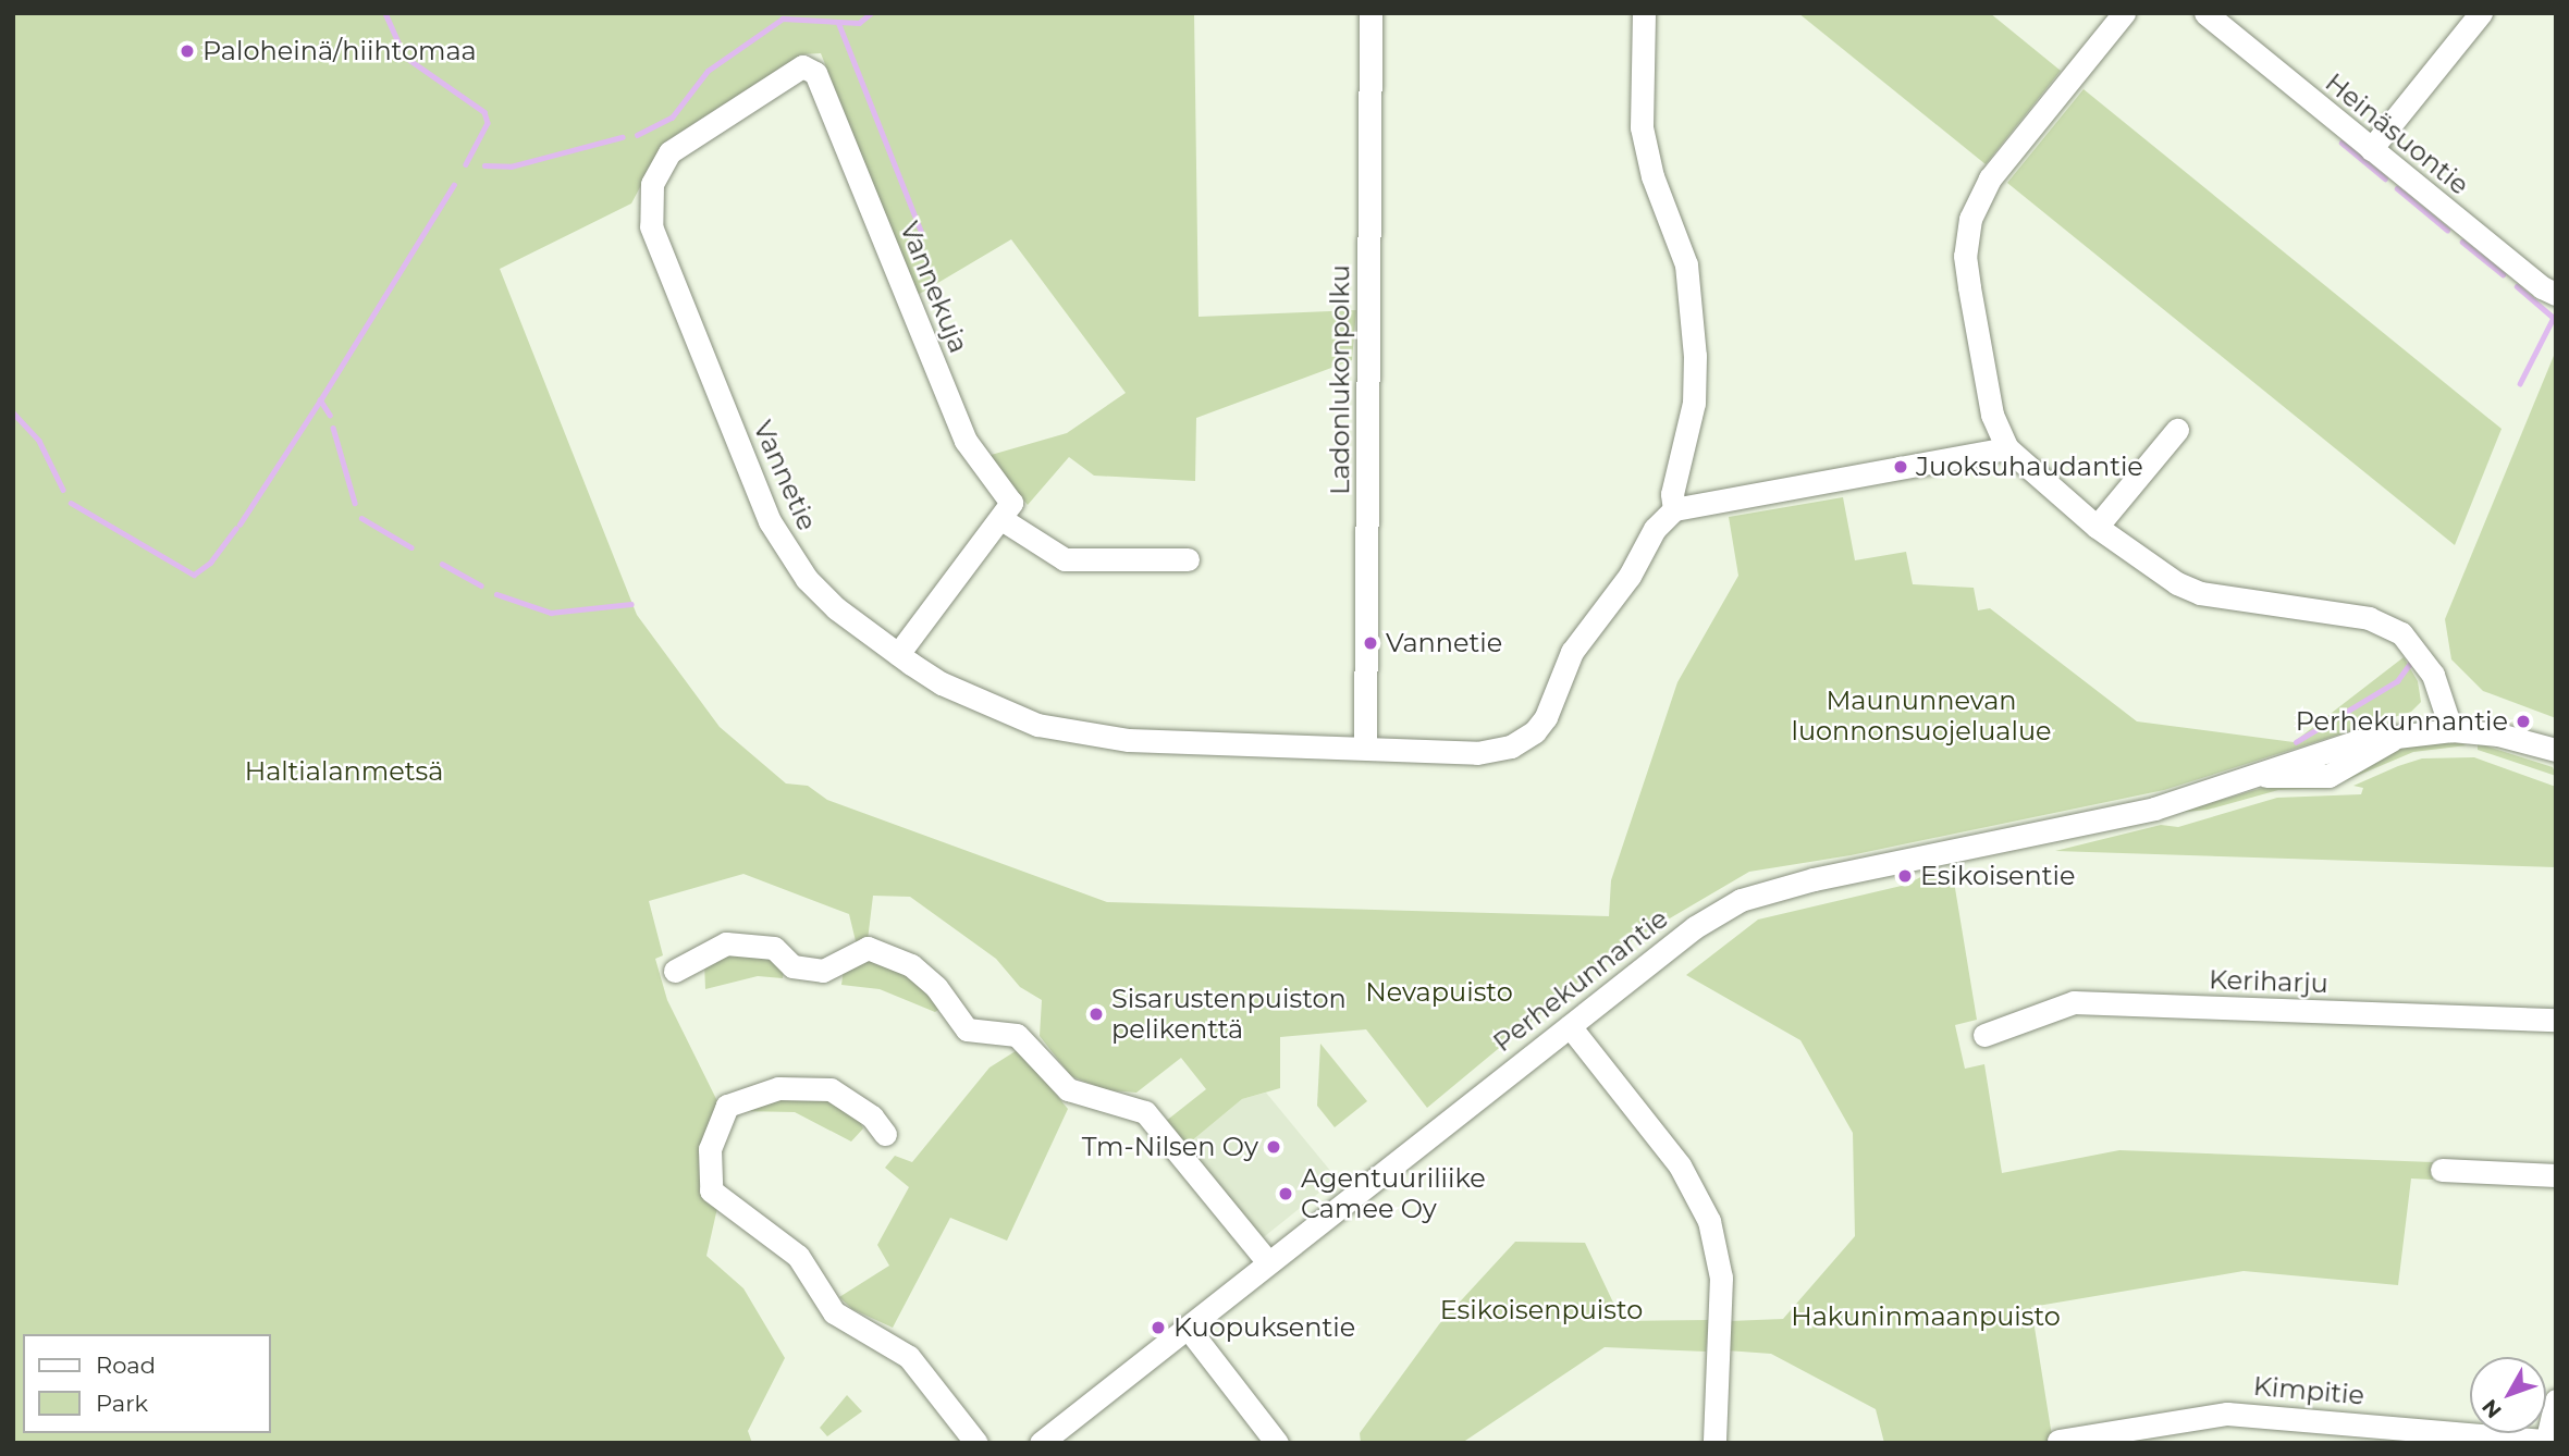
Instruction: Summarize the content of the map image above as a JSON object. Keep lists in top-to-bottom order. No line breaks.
{"streets":{"street":["Heinäsuontie","Vannekuja","Ladonlukonpolku","Vannetie","Perhekunnantie","Keriharju","Kimpitie"]},"crossings":[["Vannekuja","Vannetie"],["Ladonlukonpolku","Vannetie"]],"parks":["Maununnevan luonnonsuojelualue","Haltialanmetsä","Nevapuisto","Esikoisenpuisto","Hakuninmaanpuisto"],"places":["Paloheinä/hiihtomaa","Juoksuhaudantie","Vannetie","Perhekunnantie","Esikoisentie","Sisarustenpuiston pelikenttä","Tm-Nilsen Oy","Agentuuriliike Camee Oy","Kuopuksentie"],"legend":["Road","Park"],"north":"bottom left"}
